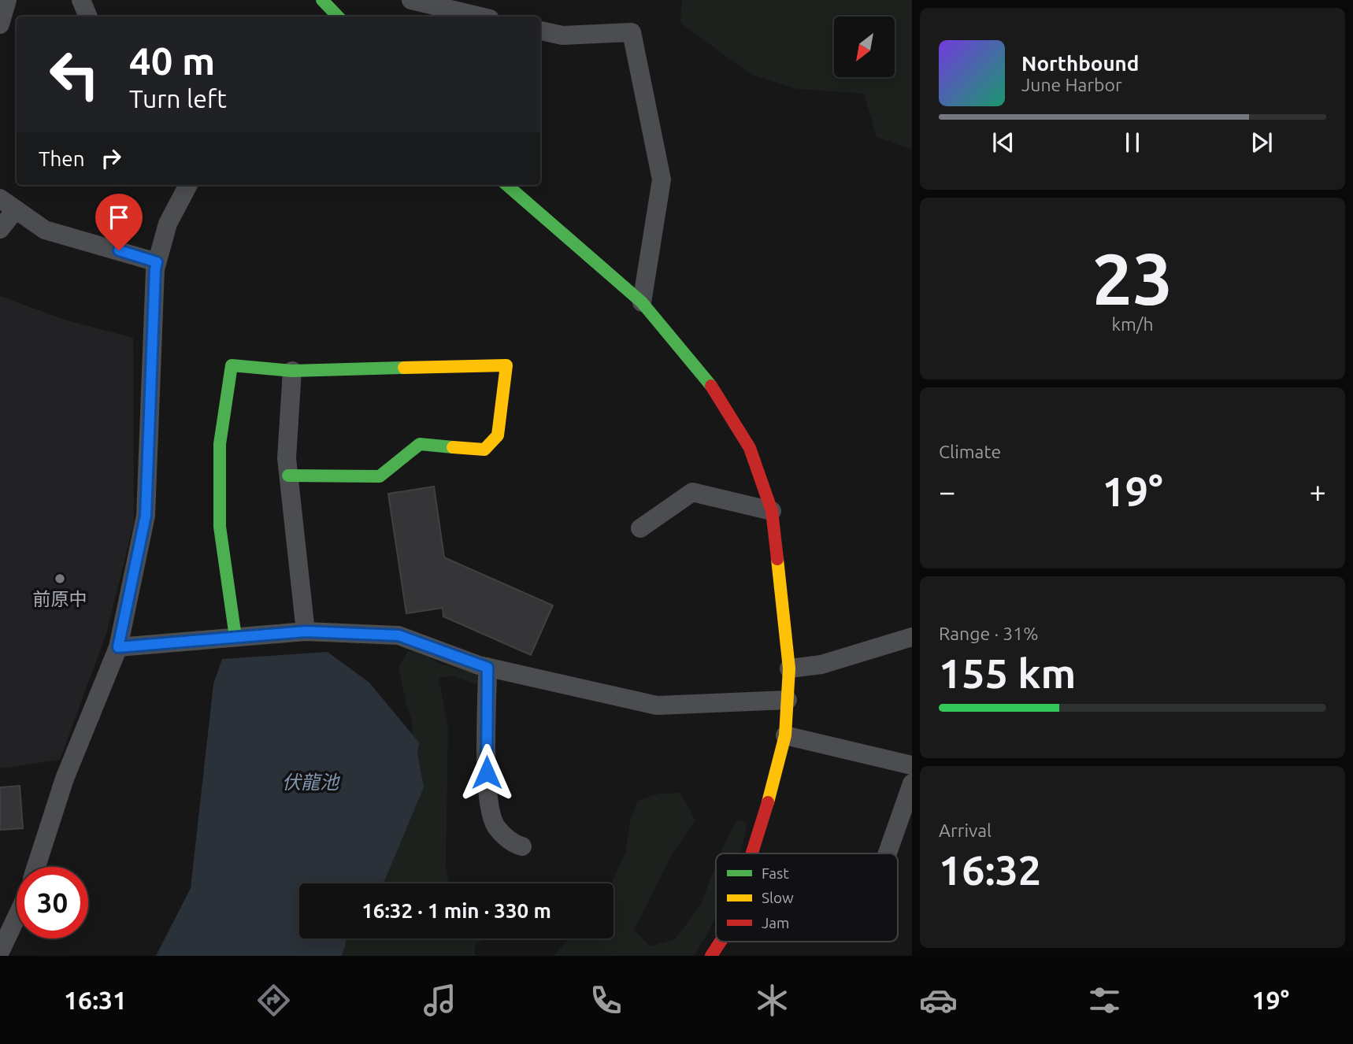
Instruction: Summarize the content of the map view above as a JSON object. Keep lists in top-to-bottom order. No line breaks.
{"water":["伏龍池"],"places":["前原中"],"legend":["Fast","Slow","Jam"],"north":"bottom left","page":{"turn":["40 m","Turn left"],"song":["Northbound","June Harbor"],"then":"Then","tile":[["23","km/h"],"Climate",["Range · 31%","155 km"],["Arrival","16:32"]],"heat":["−","19°","+"],"limit":"30","trip":"16:32 · 1 min · 330 m","tabs":["16:31","19°"]}}
